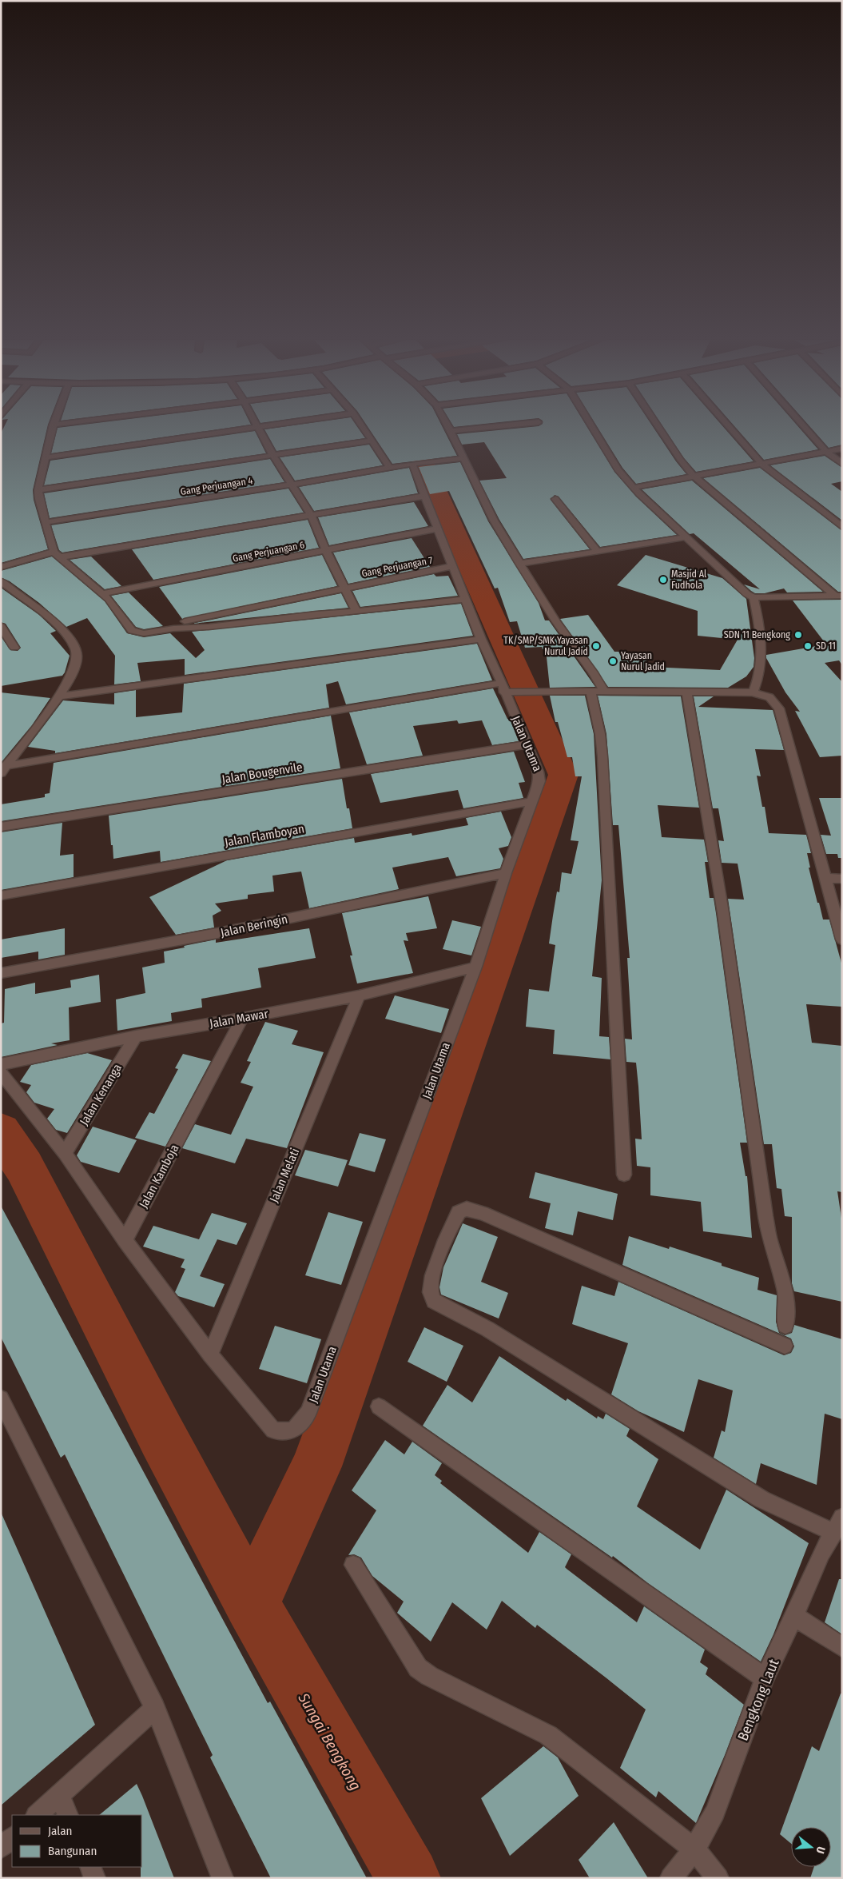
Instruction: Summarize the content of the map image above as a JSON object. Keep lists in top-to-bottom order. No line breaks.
{"streets":{"street":["Gang Perjuangan 4","Gang Perjuangan 6","Gang Perjuangan 7","Jalan Utama","Jalan Bougenvile","Jalan Flamboyan","Jalan Beringin","Jalan Mawar","Jalan Kenanga","Jalan Melati","Jalan Kamboja","Bengkong Laut"]},"crossings":[["Gang Perjuangan 4","Jalan Utama"],["Gang Perjuangan 6","Jalan Utama"],["Gang Perjuangan 7","Jalan Utama"],["Jalan Utama","Jalan Bougenvile"],["Jalan Utama","Jalan Flamboyan"],["Jalan Utama","Jalan Beringin"],["Jalan Utama","Jalan Mawar"],["Jalan Utama","Jalan Melati"],["Jalan Utama","Jalan Kamboja"],["Jalan Mawar","Jalan Kenanga"],["Jalan Mawar","Jalan Melati"],["Jalan Mawar","Jalan Kamboja"]],"water":["Sungai Bengkong"],"places":["Masjid Al Fudhola","SDN 11 Bengkong","TK/SMP/SMK Yayasan Nurul Jadid","SD 11","Yayasan Nurul Jadid"],"legend":["Jalan","Bangunan"],"north":"right"}
